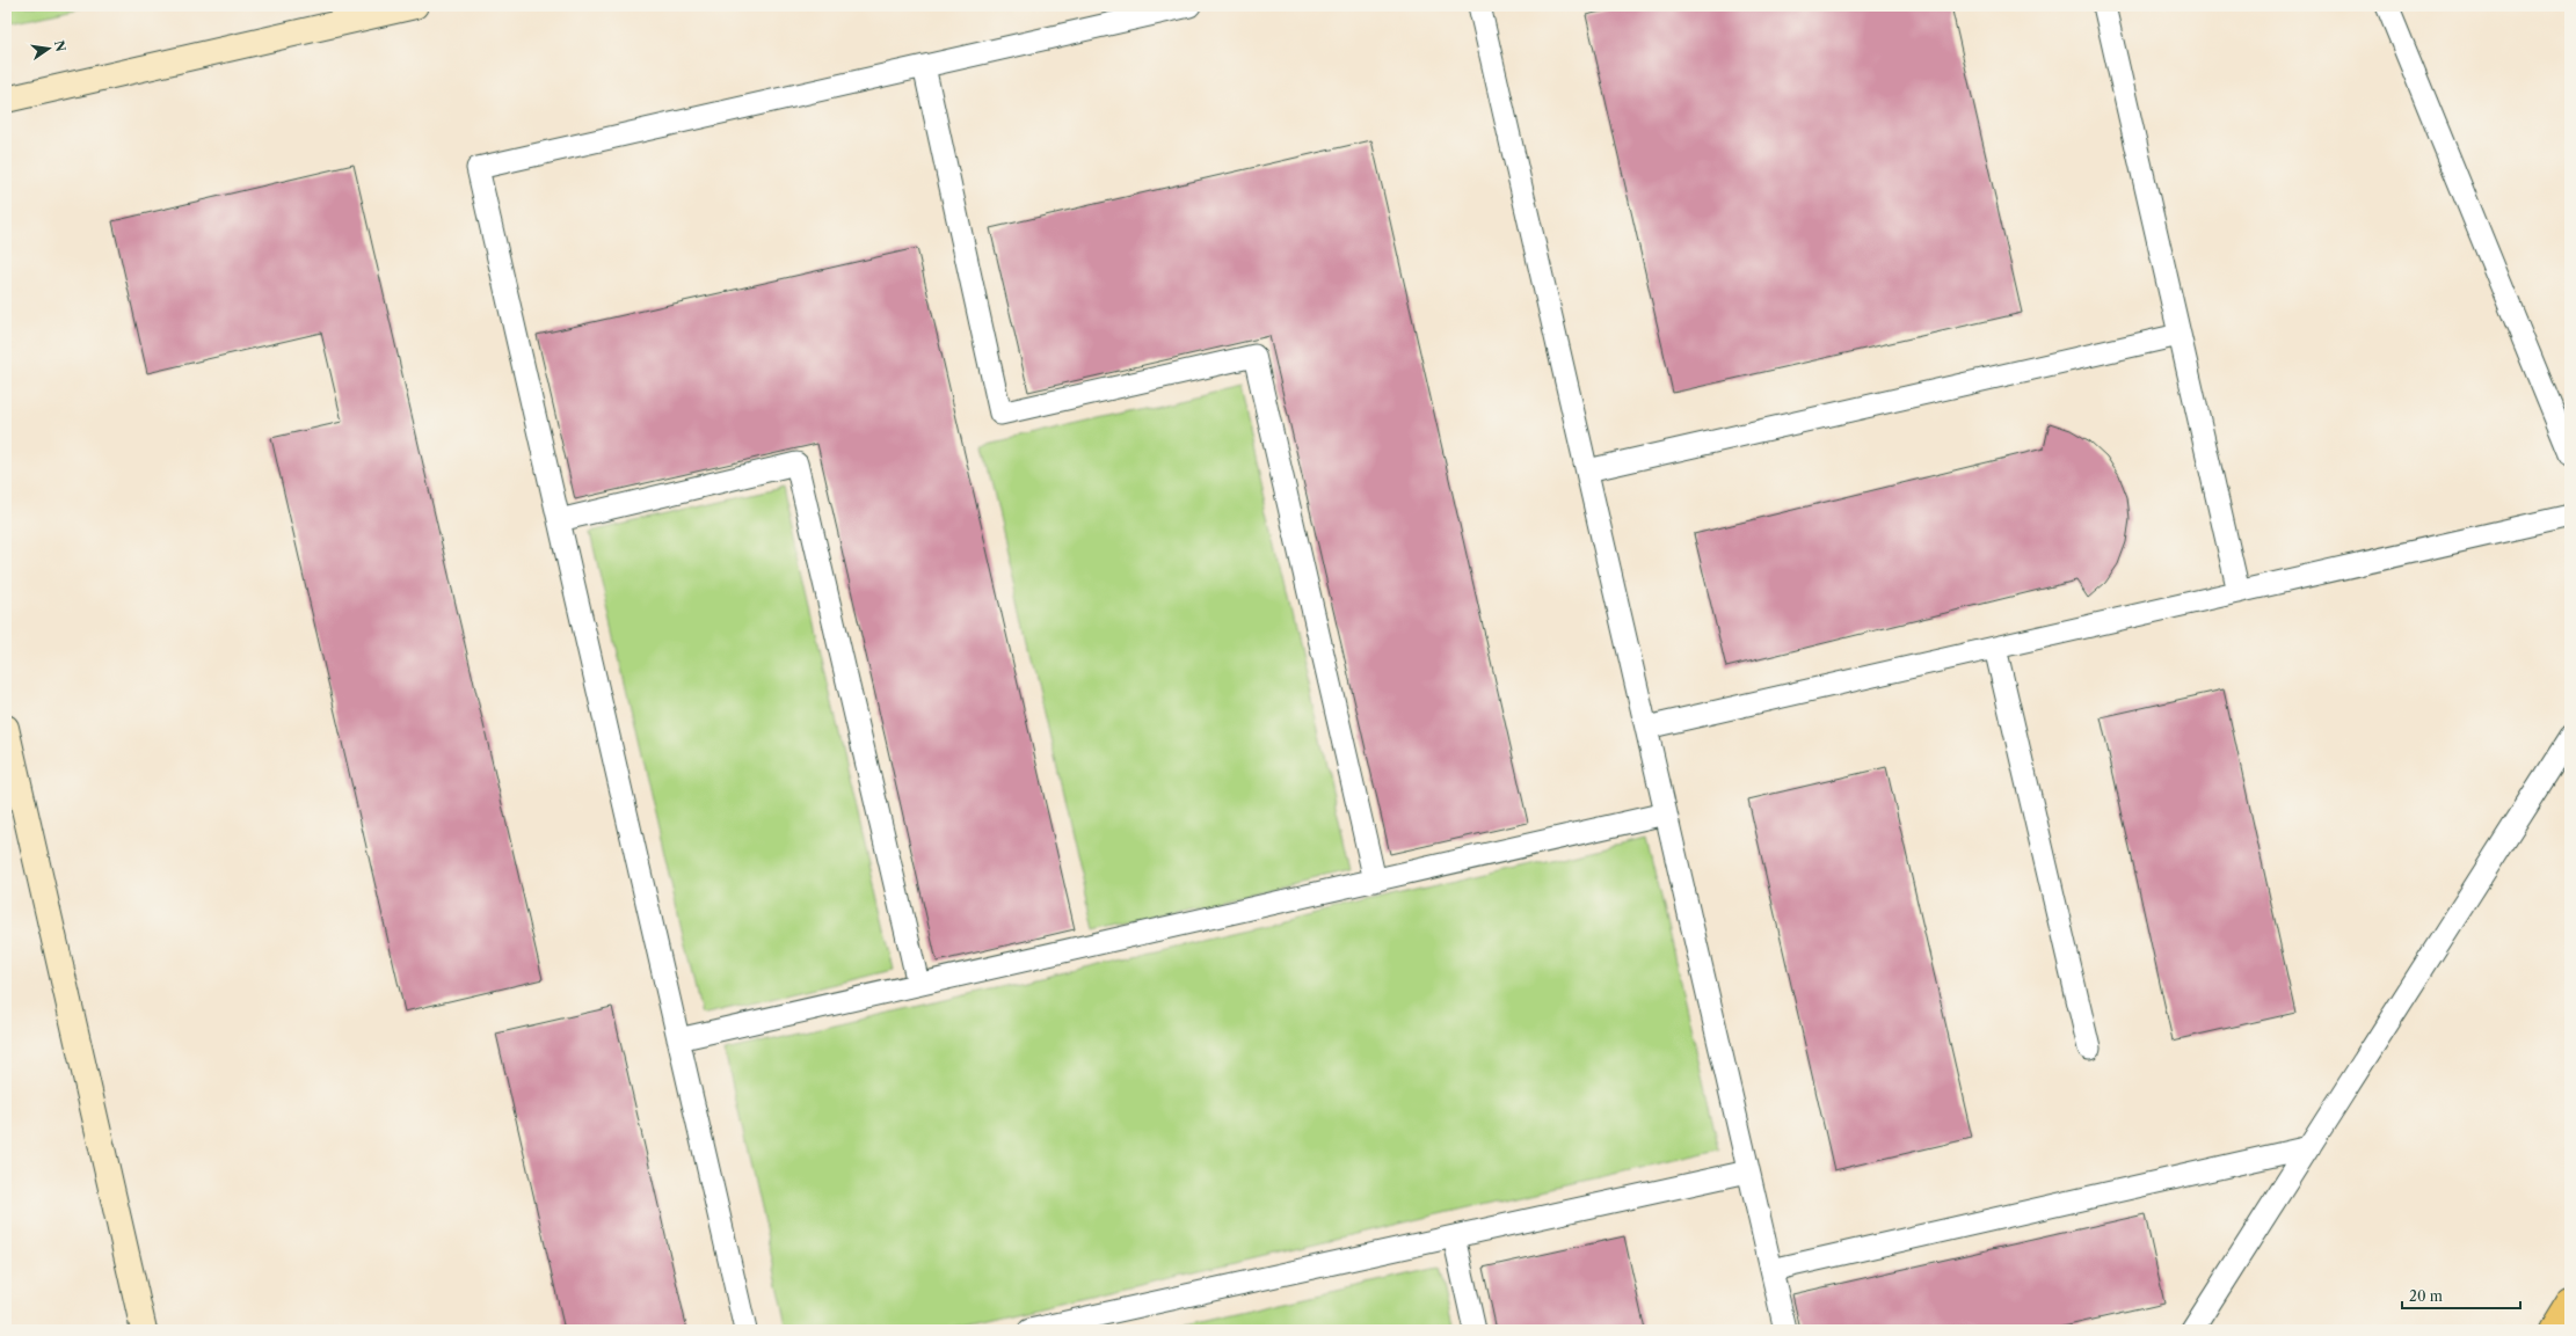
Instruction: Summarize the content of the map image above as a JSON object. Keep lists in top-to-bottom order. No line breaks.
{"scale_bar":"20 m","north":"right"}
